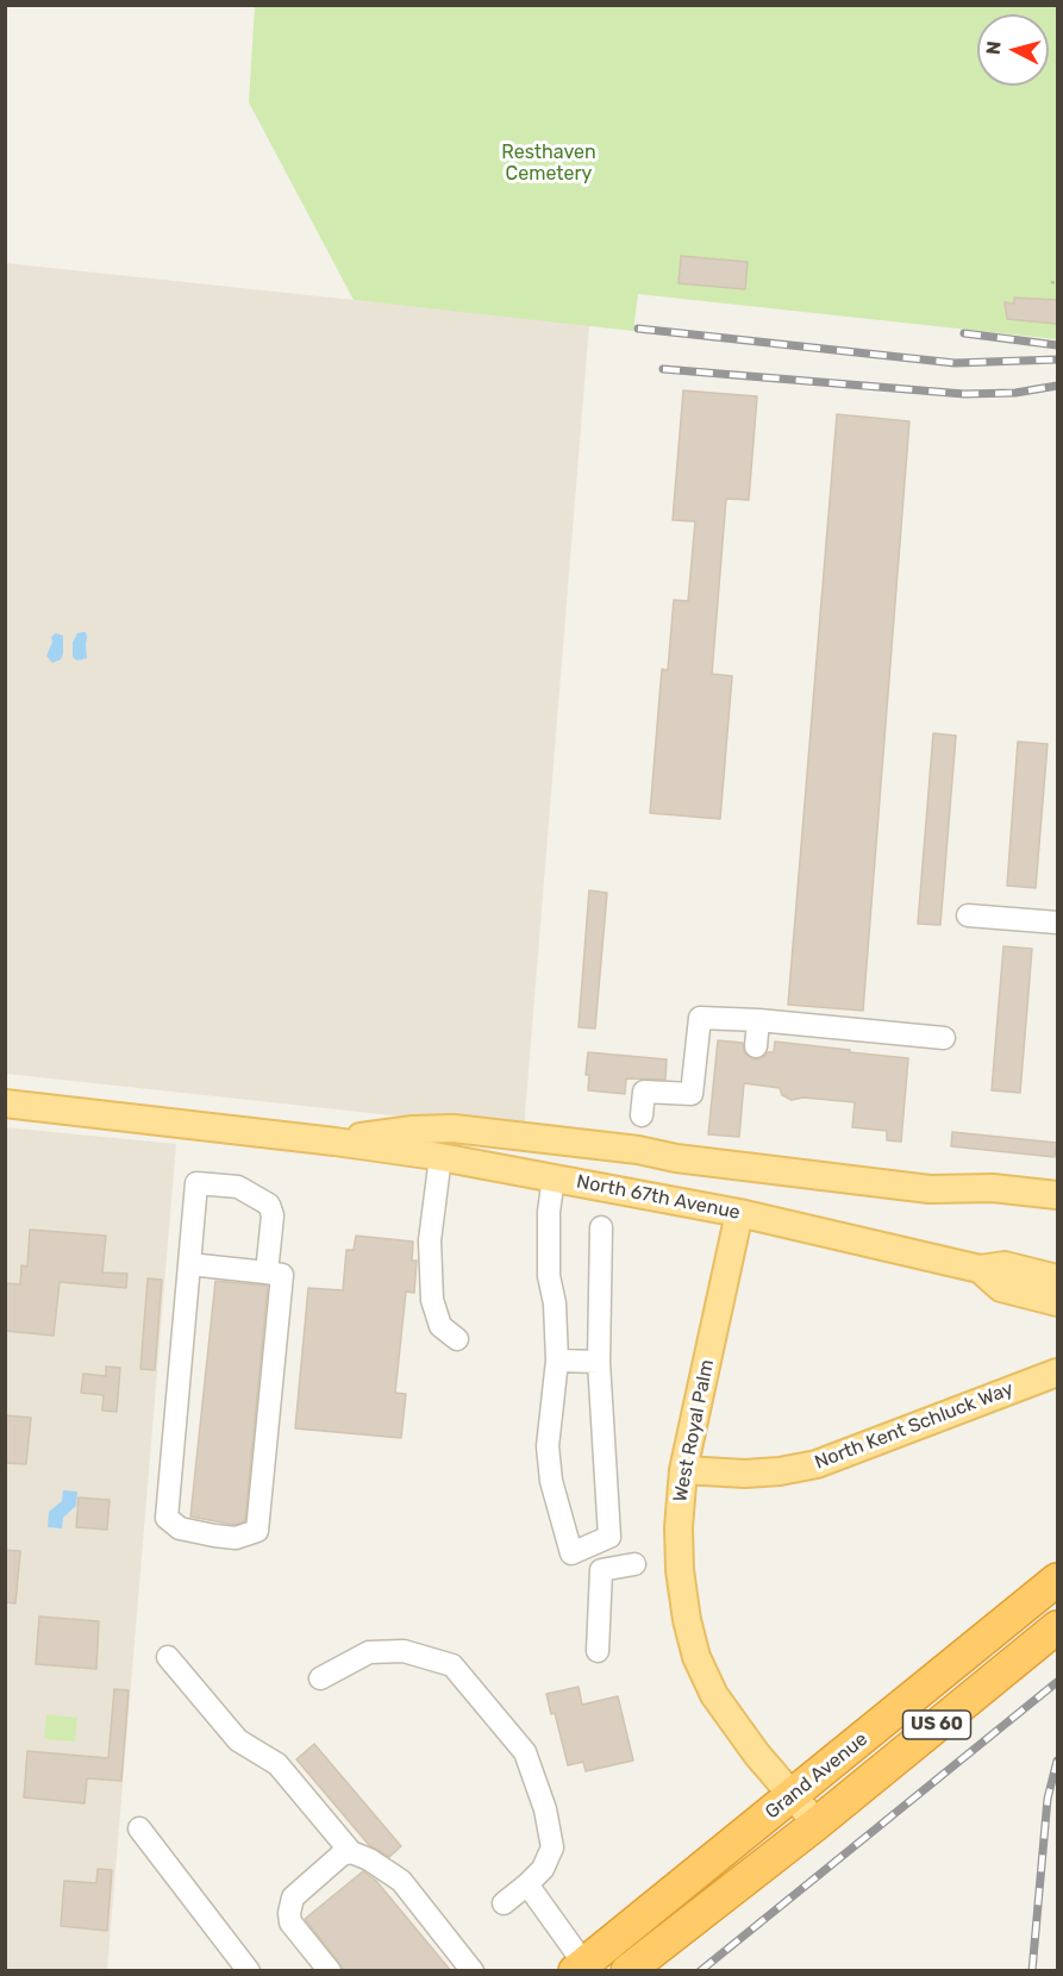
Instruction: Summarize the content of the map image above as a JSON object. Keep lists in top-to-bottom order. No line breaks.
{"streets":{"highway":["US 60","Grand Avenue"],"main road":["North 67th Avenue","North Kent Schluck Way","West Royal Palm"]},"crossings":[["North 67th Avenue","West Royal Palm"],["North Kent Schluck Way","West Royal Palm"],["West Royal Palm","Grand Avenue"]],"parks":["Resthaven Cemetery"],"north":"left"}
